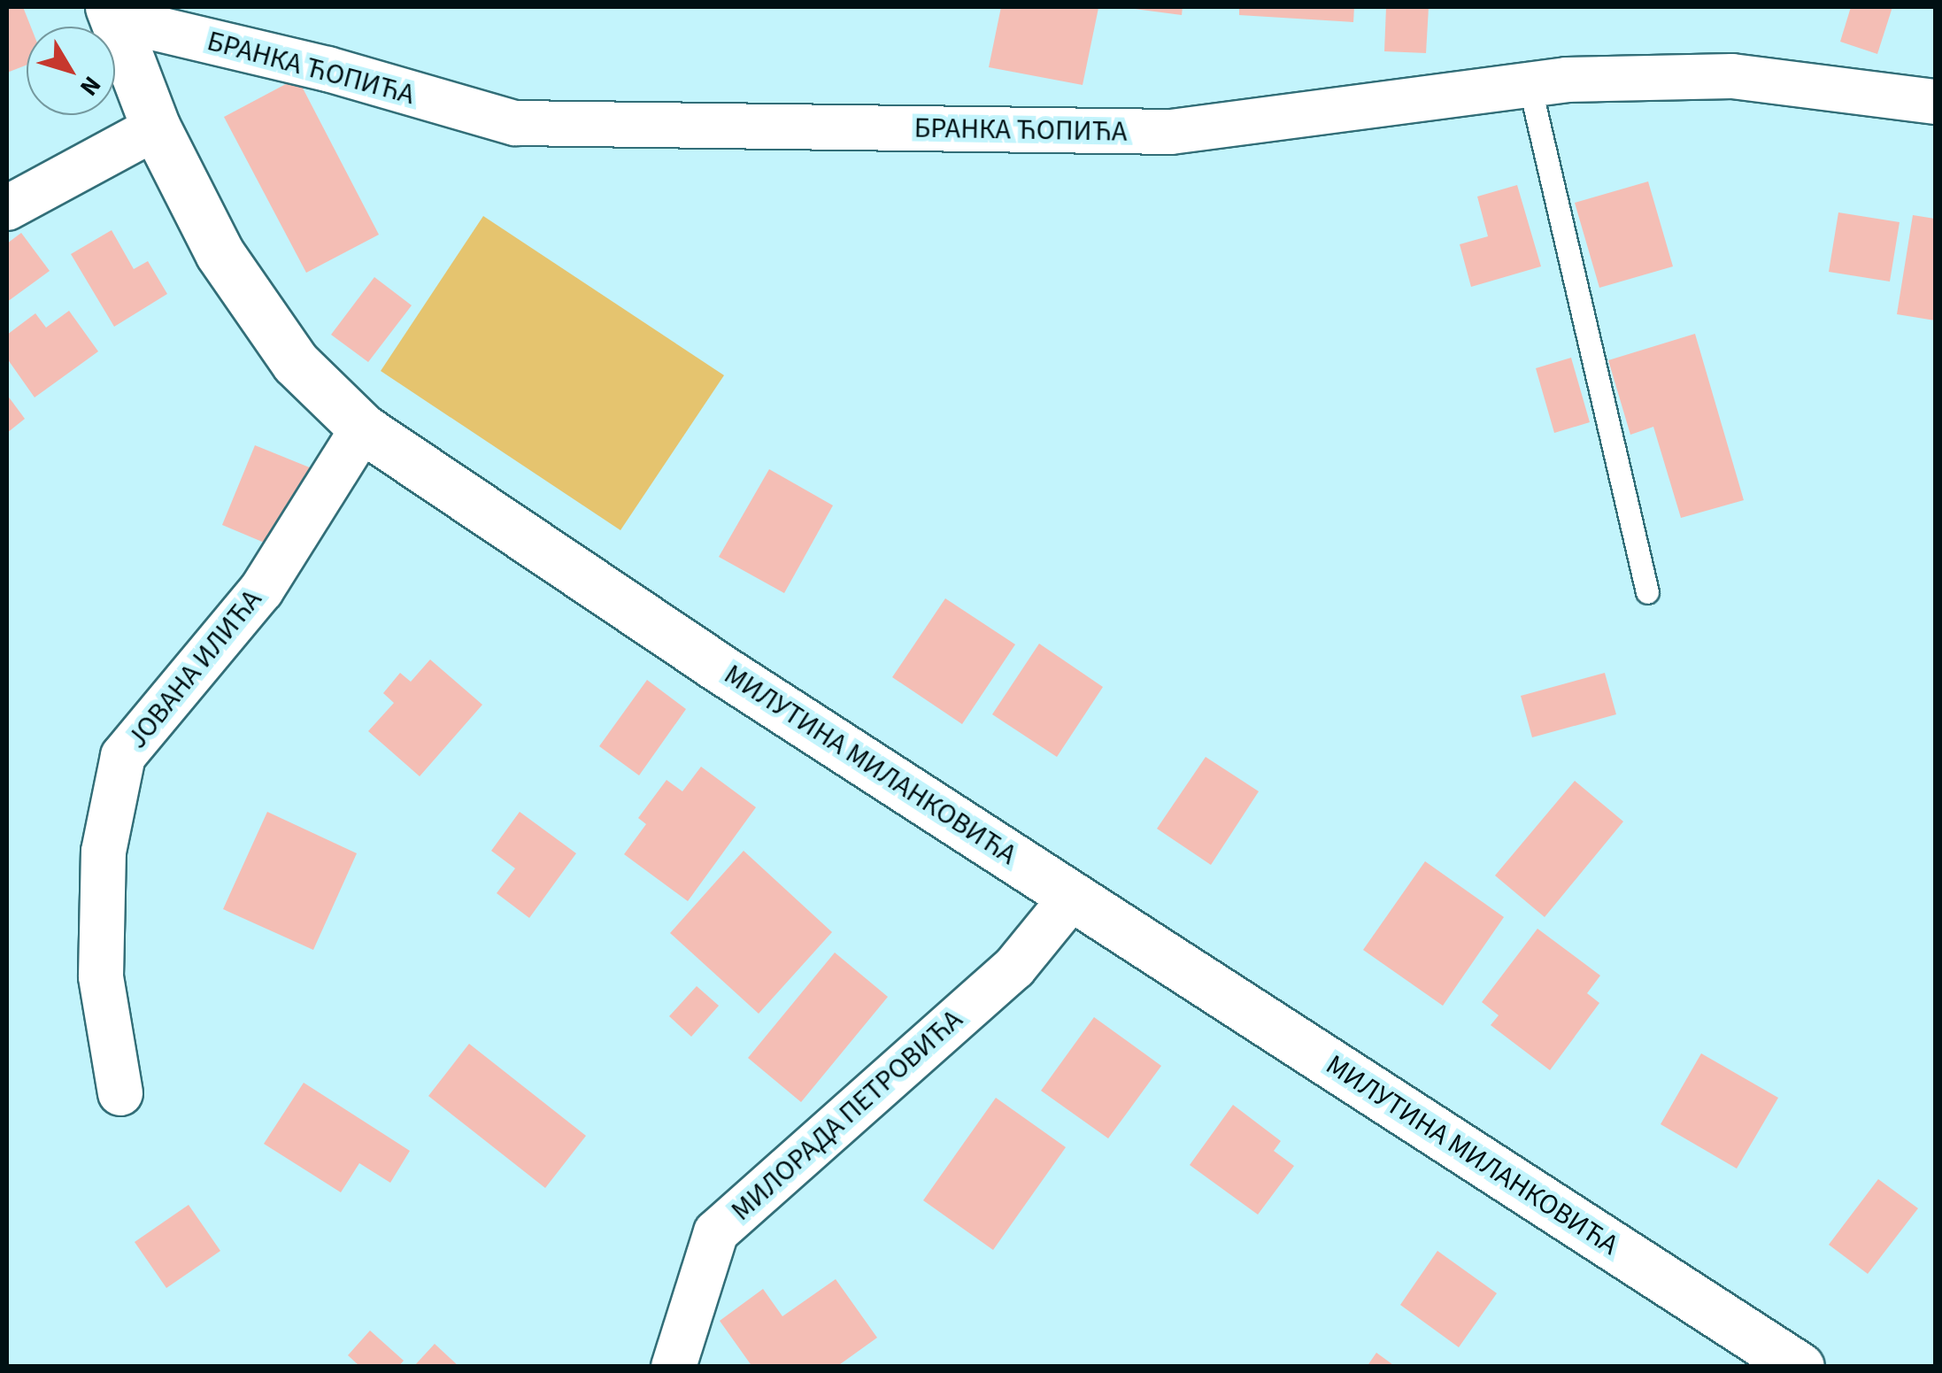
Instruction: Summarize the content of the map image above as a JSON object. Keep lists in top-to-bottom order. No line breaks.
{"streets":{"street":["БРАНКА ЋОПИЋА","ЈОВАНА ИЛИЋА","МИЛУТИНА МИЛАНКОВИЋА","МИЛОРАДА ПЕТРОВИЋА"]},"crossings":[["БРАНКА ЋОПИЋА","МИЛУТИНА МИЛАНКОВИЋА"],["ЈОВАНА ИЛИЋА","МИЛУТИНА МИЛАНКОВИЋА"],["МИЛУТИНА МИЛАНКОВИЋА","МИЛОРАДА ПЕТРОВИЋА"]],"north":"bottom right"}
